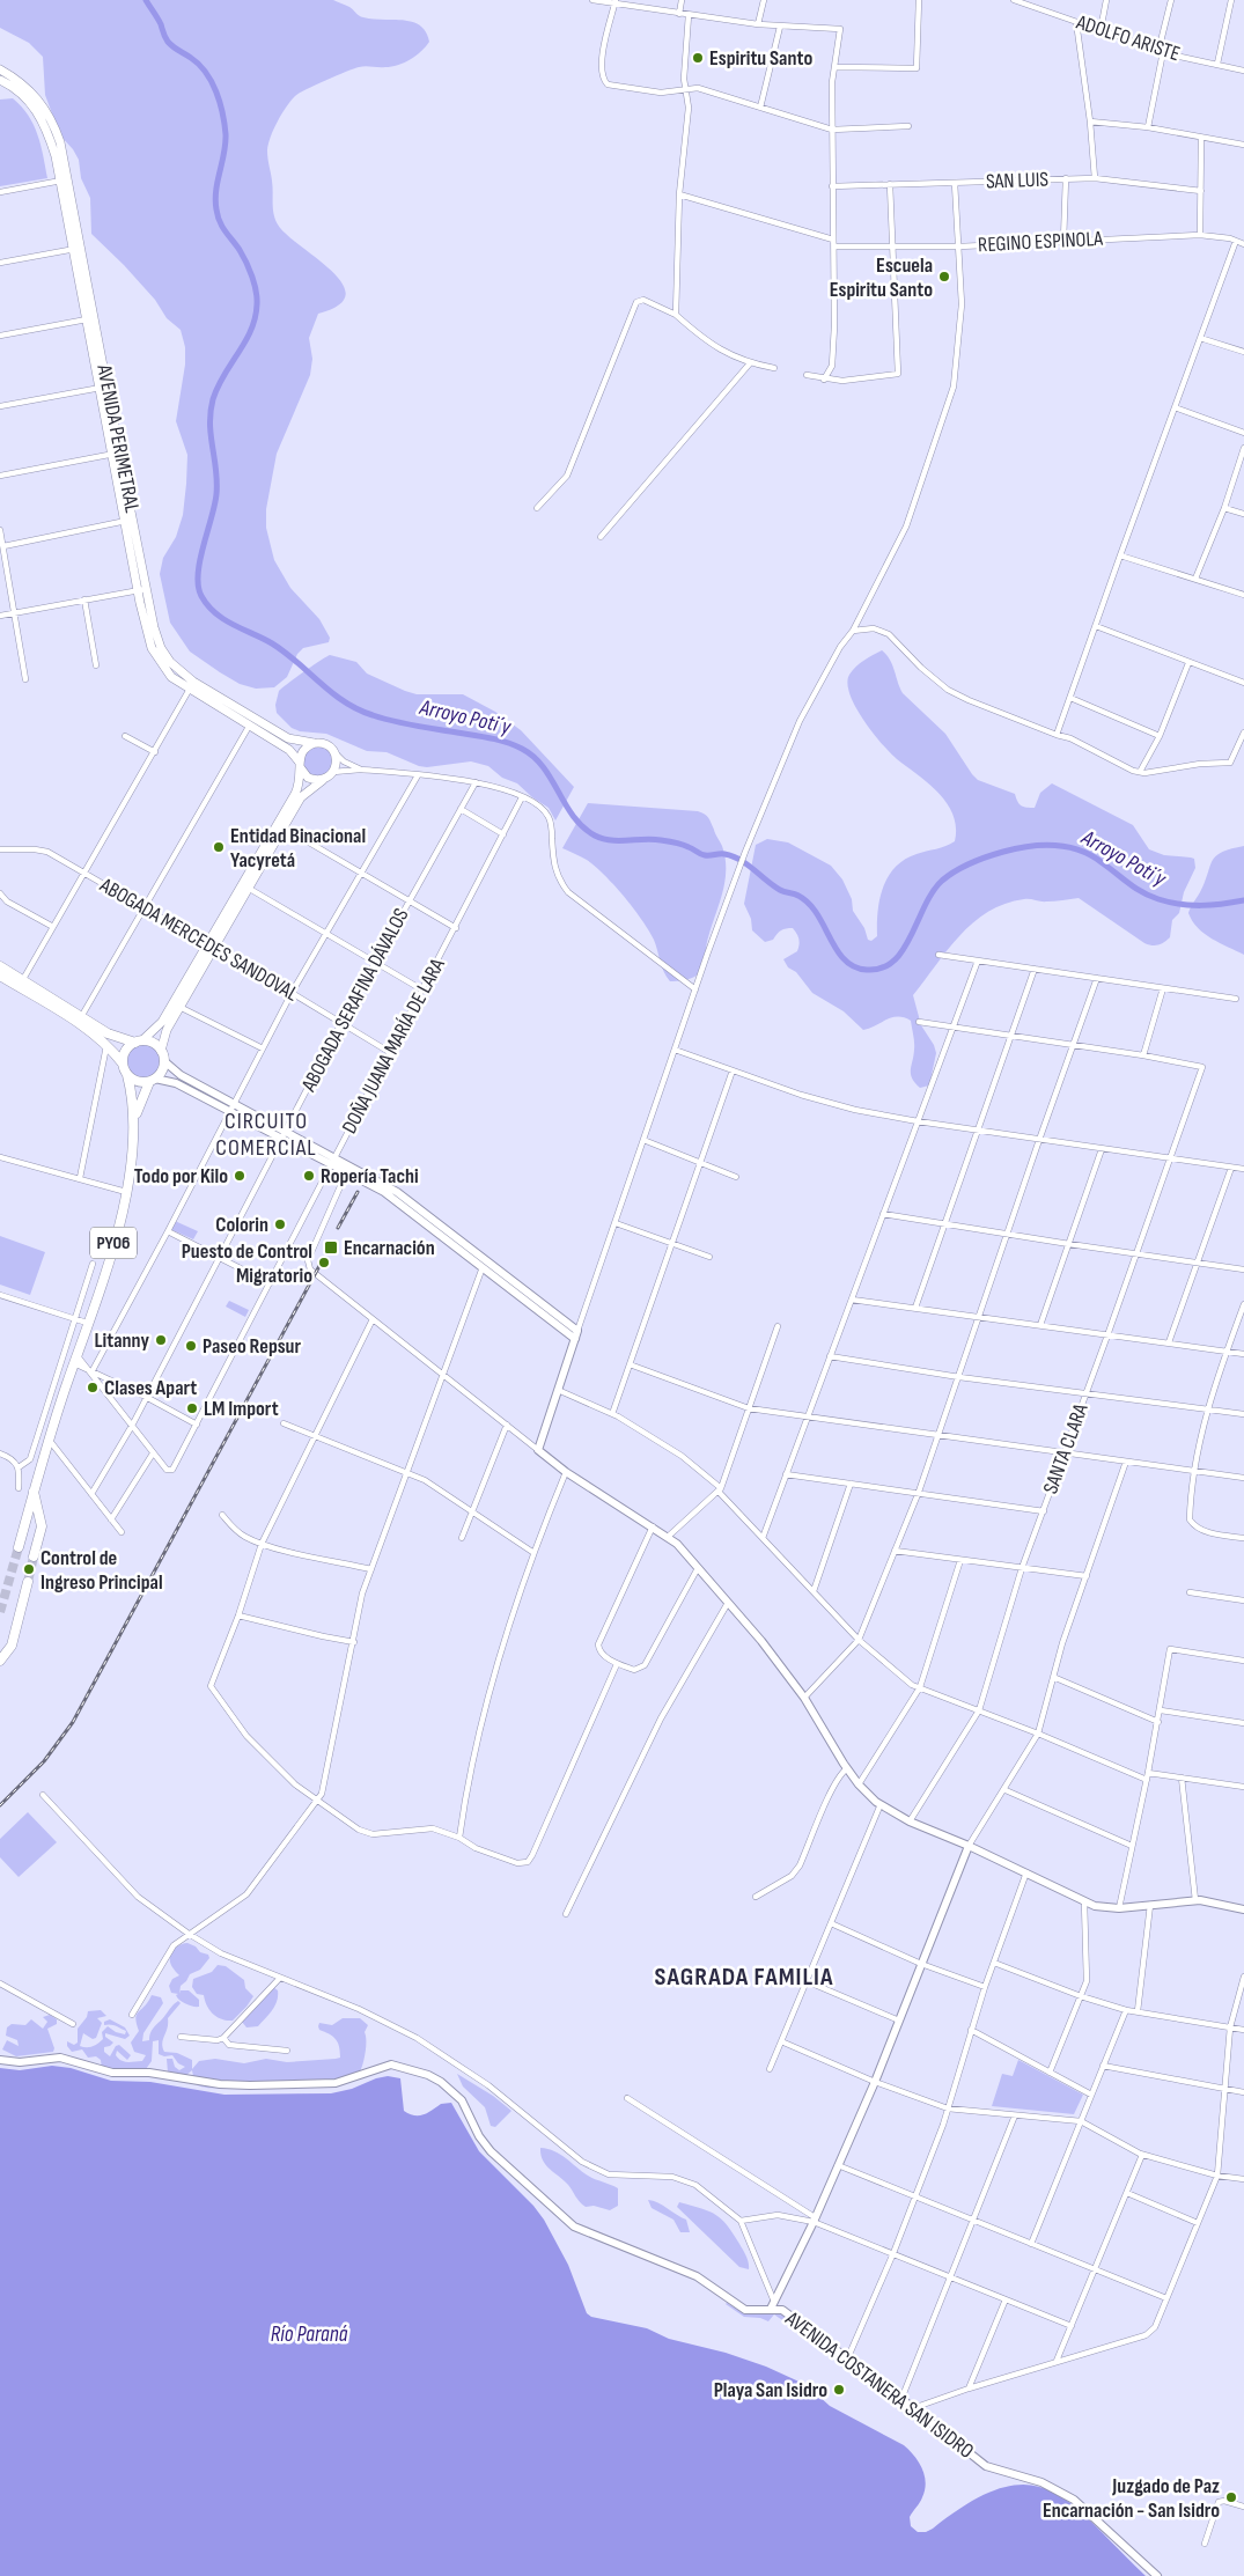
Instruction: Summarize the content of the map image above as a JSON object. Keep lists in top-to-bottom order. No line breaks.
{"streets":{"highway":["PY06"],"main road":["AVENIDA PERIMETRAL","AVENIDA COSTANERA SAN ISIDRO"],"street":["ADOLFO ARISTE","SAN LUIS","REGINO ESPINOLA","ABOGADA MERCEDES SANDOVAL","ABOGADA SERAFINA DÁVALOS","DOÑA JUANA MARÍA DE LARA","SANTA CLARA"]},"crossings":[["ABOGADA MERCEDES SANDOVAL","ABOGADA SERAFINA DÁVALOS"],["ABOGADA MERCEDES SANDOVAL","DOÑA JUANA MARÍA DE LARA"]],"districts":["CIRCUITO COMERCIAL","SAGRADA FAMILIA"],"water":["Arroyo Poti´y","Río Paraná"],"places":{"other":["Espiritu Santo","Escuela Espiritu Santo","Entidad Binacional Yacyretá","Todo por Kilo","Ropería Tachi","Colorin","Puesto de Control Migratorio","Litanny","Paseo Repsur","Clases Apart","LM Import","Control de Ingreso Principal","Playa San Isidro","Juzgado de Paz Encarnación - San Isidro"],"transit":["Encarnación"]}}
